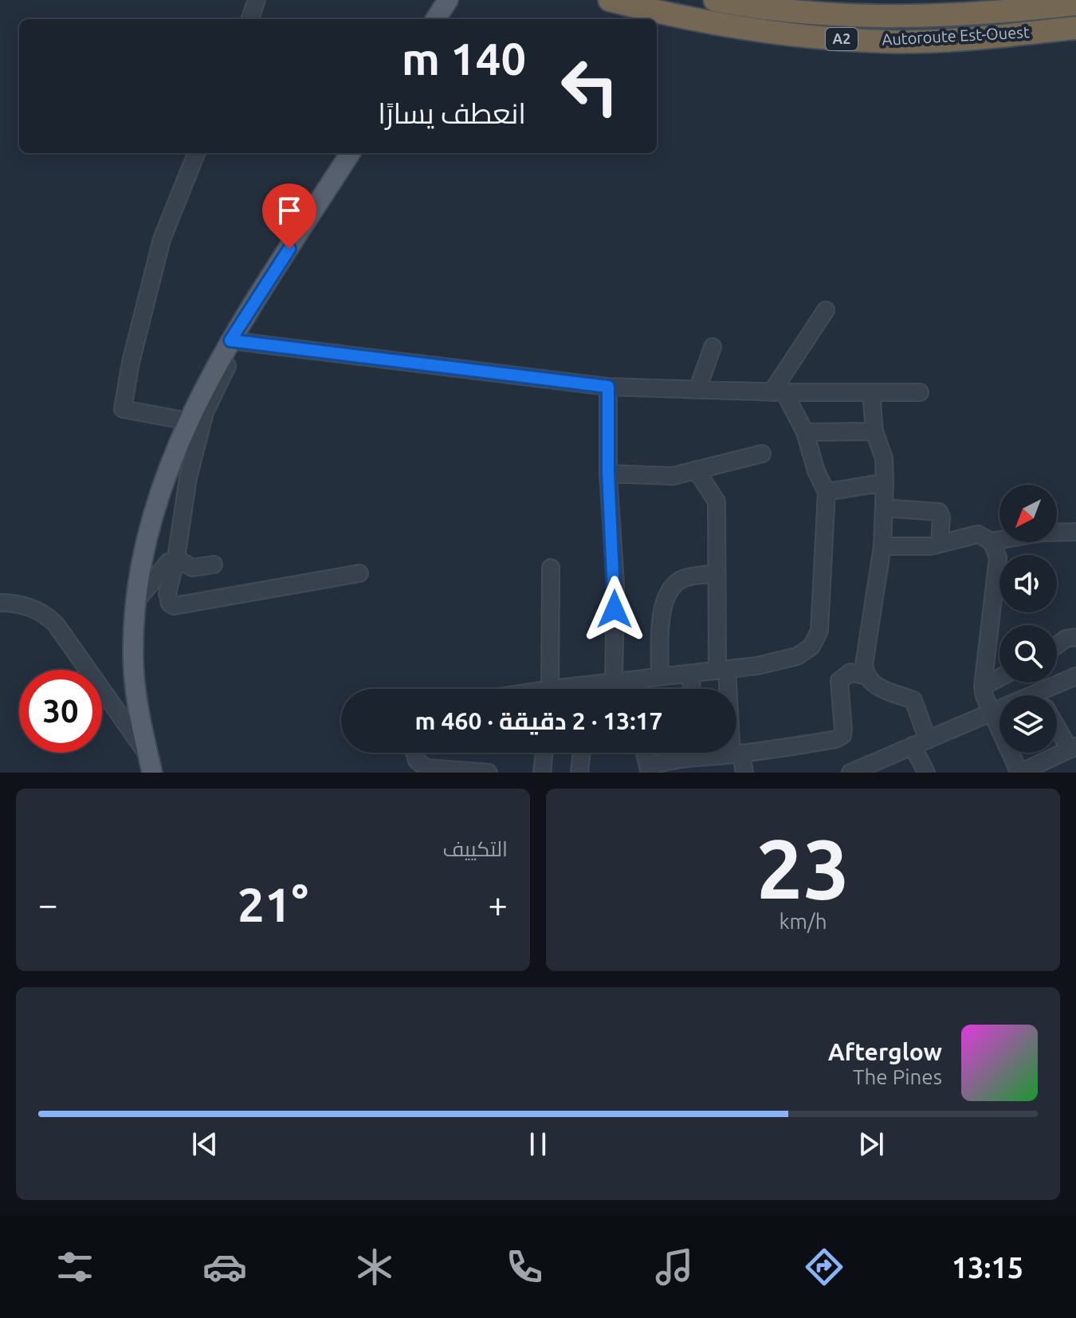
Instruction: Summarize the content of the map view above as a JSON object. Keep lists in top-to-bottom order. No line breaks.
{"streets":{"highway":["Autoroute Est-Ouest","A2"]},"north":"bottom left","page":{"turn":["140 m","انعطف يسارًا"],"limit":"30","trip":"13:17 · 2 دقيقة · 460 m","tile":[["23","km/h"],"التكييف"],"heat":["−","21°","+"],"song":["Afterglow","The Pines"],"tabs":"13:15"}}
